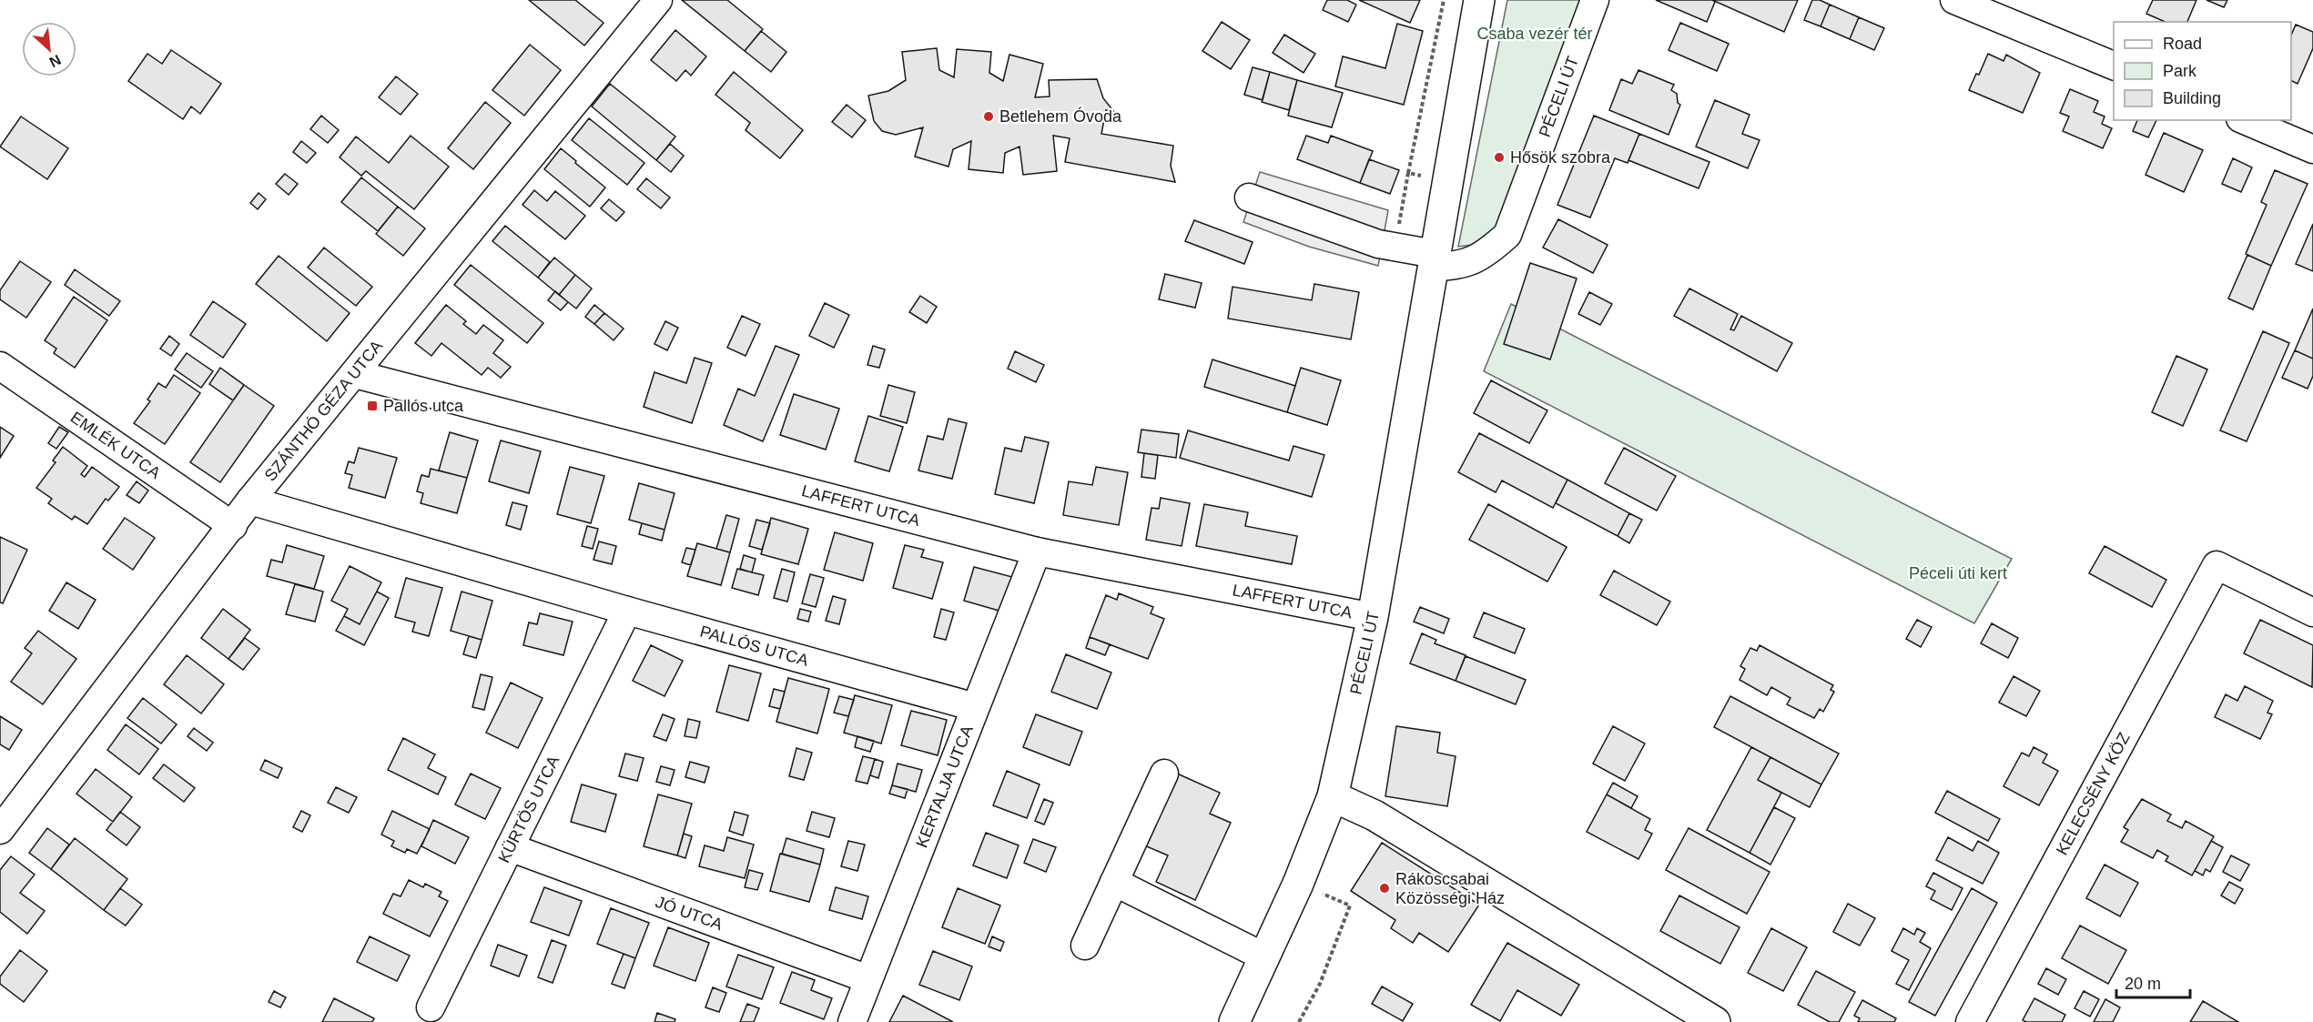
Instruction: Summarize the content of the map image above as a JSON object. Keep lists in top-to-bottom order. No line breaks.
{"streets":{"main road":["PÉCELI ÚT"],"street":["SZÁNTHÓ GÉZA UTCA","EMLÉK UTCA","LAFFERT UTCA","PALLÓS UTCA","KERTALJA UTCA","KELECSÉNY KÖZ","KÜRTÖS UTCA","JÓ UTCA"]},"crossings":[["PÉCELI ÚT","LAFFERT UTCA"],["SZÁNTHÓ GÉZA UTCA","EMLÉK UTCA"],["SZÁNTHÓ GÉZA UTCA","LAFFERT UTCA"],["SZÁNTHÓ GÉZA UTCA","PALLÓS UTCA"],["LAFFERT UTCA","KERTALJA UTCA"],["PALLÓS UTCA","KERTALJA UTCA"],["PALLÓS UTCA","KÜRTÖS UTCA"],["KERTALJA UTCA","JÓ UTCA"],["KÜRTÖS UTCA","JÓ UTCA"]],"parks":["Csaba vezér tér","Péceli úti kert"],"places":{"other":["Betlehem Óvoda","Hősök szobra","Rákoscsabai Közösségi Ház"],"transit":["Pallós utca"]},"legend":["Road","Park","Building"],"scale_bar":"20 m","north":"bottom right"}
